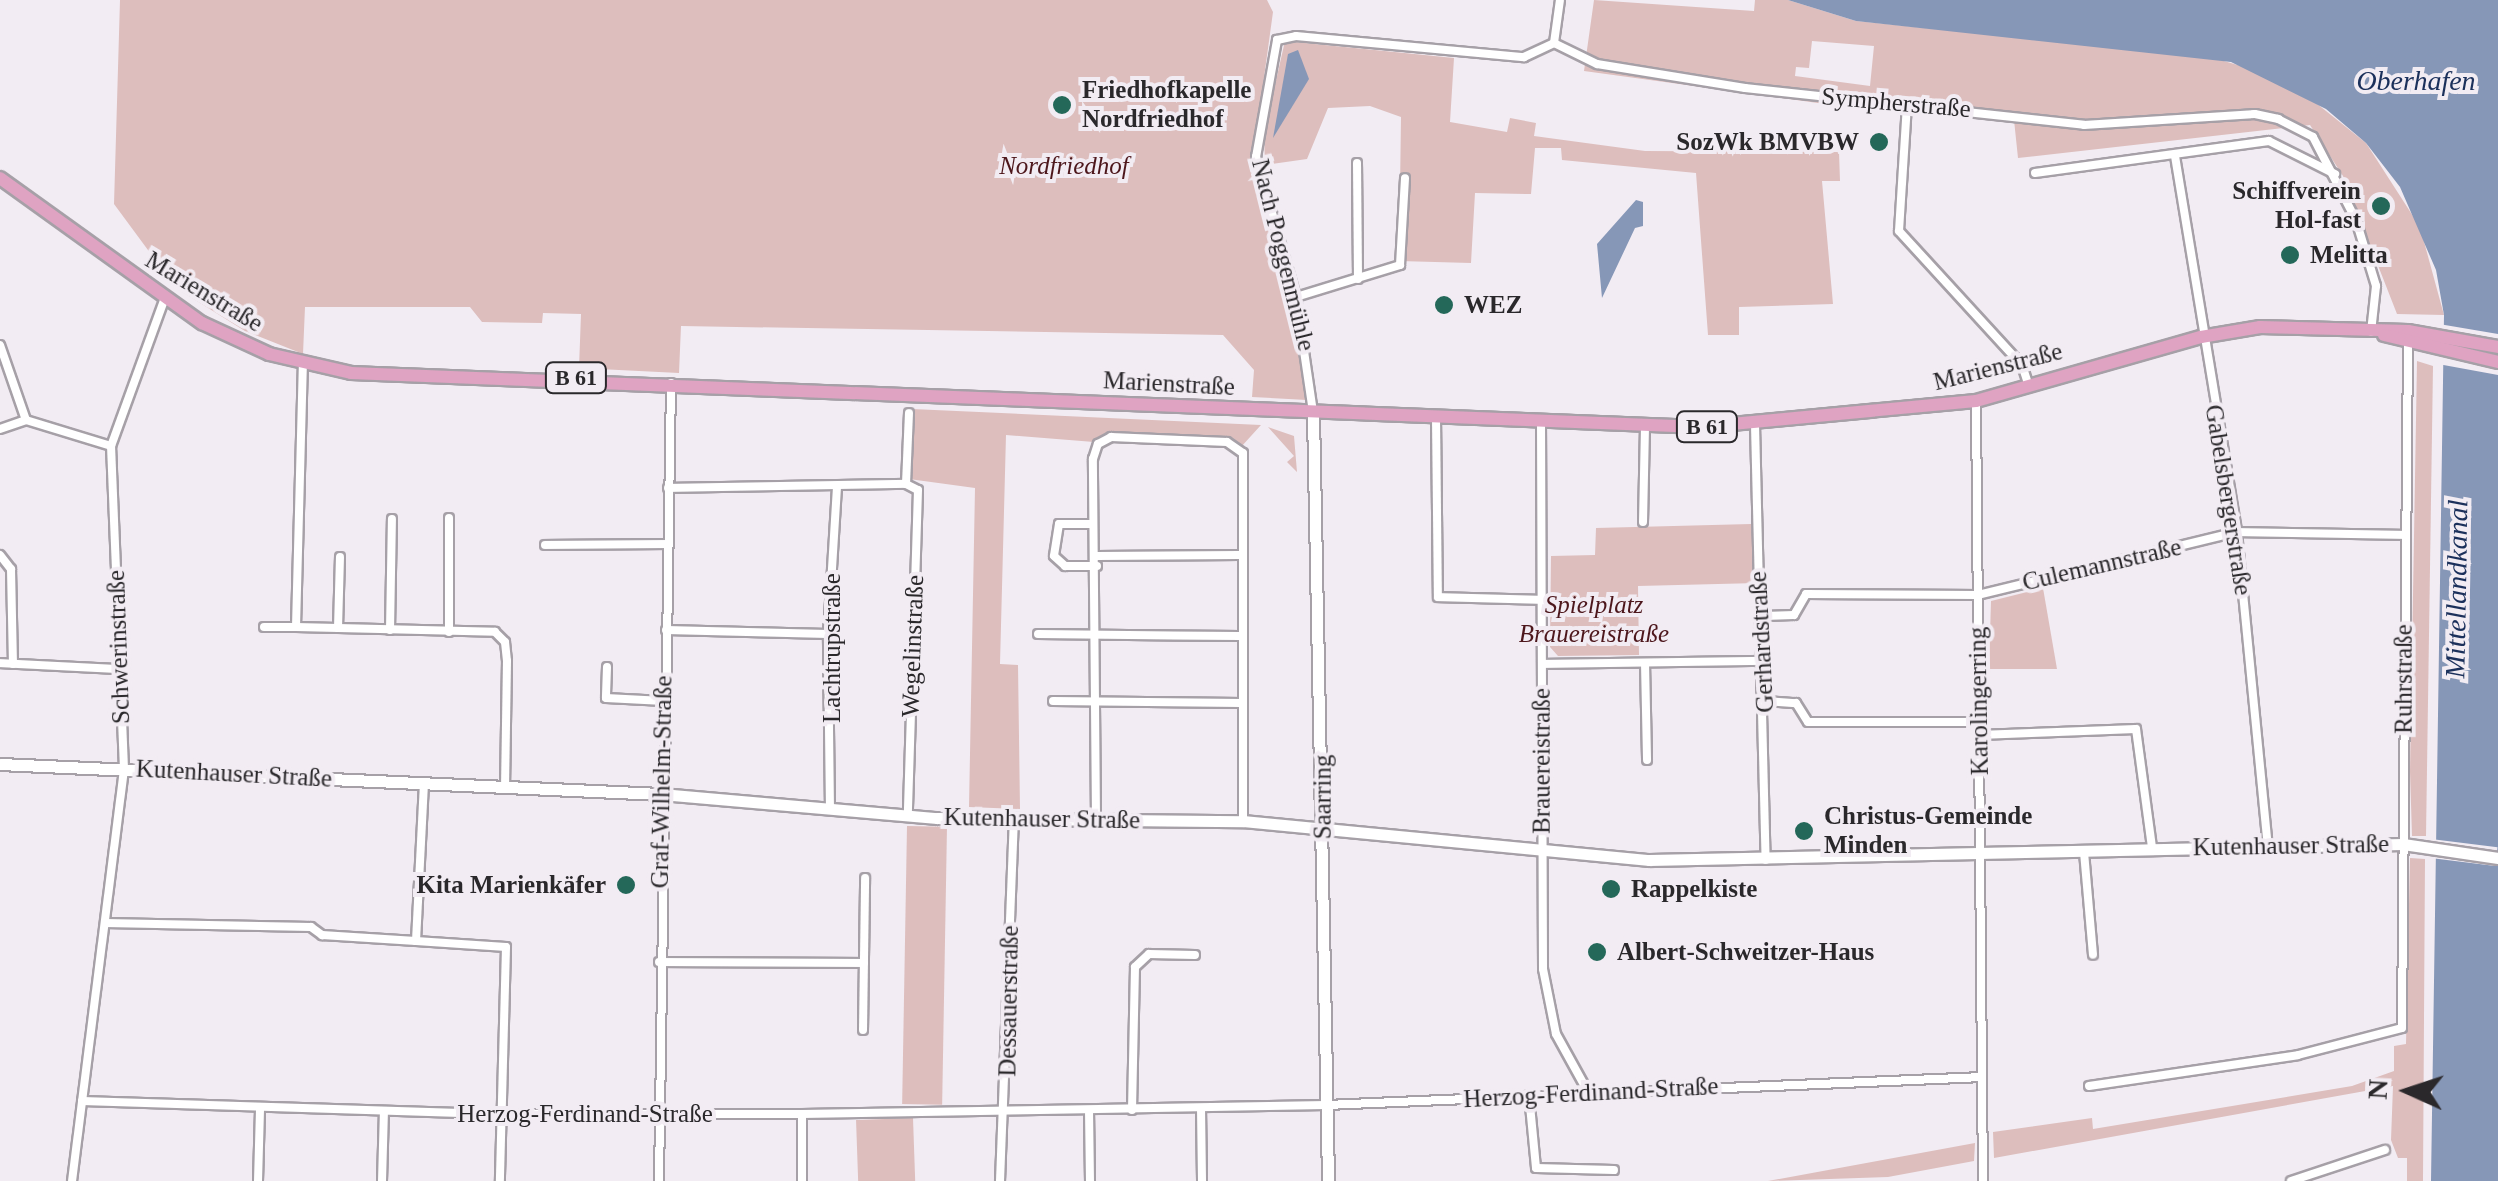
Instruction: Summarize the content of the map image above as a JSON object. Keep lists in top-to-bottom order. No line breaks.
{"streets":{"main road":["Marienstraße","B 61"],"street":["Sympherstraße","Nach Poggenmühle","Gabelsbergerstraße","Culemannstraße","Gerhardstraße","Wegelinstraße","Schwerinstraße","Lachtrupstraße","Ruhrstraße","Karolingerring","Brauereistraße","Kutenhauser Straße","Graf-Wilhelm-Straße","Saarring","Dessauerstraße","Herzog-Ferdinand-Straße"]},"crossings":[["Sympherstraße","Nach Poggenmühle"],["Sympherstraße","Marienstraße"],["Nach Poggenmühle","Marienstraße"],["Nach Poggenmühle","Saarring"],["Marienstraße","Gabelsbergerstraße"],["Marienstraße","Gerhardstraße"],["Marienstraße","Schwerinstraße"],["Marienstraße","Ruhrstraße"],["Marienstraße","Karolingerring"],["Marienstraße","Brauereistraße"],["Marienstraße","Graf-Wilhelm-Straße"],["Marienstraße","Saarring"],["Gabelsbergerstraße","Culemannstraße"],["Gabelsbergerstraße","Kutenhauser Straße"],["Culemannstraße","Gerhardstraße"],["Culemannstraße","Ruhrstraße"],["Culemannstraße","Karolingerring"],["Gerhardstraße","Kutenhauser Straße"],["Wegelinstraße","Kutenhauser Straße"],["Schwerinstraße","Kutenhauser Straße"],["Schwerinstraße","Herzog-Ferdinand-Straße"],["Lachtrupstraße","Kutenhauser Straße"],["Ruhrstraße","Kutenhauser Straße"],["Karolingerring","Kutenhauser Straße"],["Karolingerring","Herzog-Ferdinand-Straße"],["Brauereistraße","Kutenhauser Straße"],["Brauereistraße","Herzog-Ferdinand-Straße"],["Kutenhauser Straße","Graf-Wilhelm-Straße"],["Kutenhauser Straße","Saarring"],["Kutenhauser Straße","Dessauerstraße"],["Graf-Wilhelm-Straße","Herzog-Ferdinand-Straße"],["Saarring","Herzog-Ferdinand-Straße"],["Dessauerstraße","Herzog-Ferdinand-Straße"]],"water":["Oberhafen","Mittellandkanal"],"parks":["Nordfriedhof","Spielplatz Brauereistraße"],"places":["Friedhofkapelle Nordfriedhof","SozWk BMVBW","Schiffverein Hol-fast","Melitta","WEZ","Christus-Gemeinde Minden","Kita Marienkäfer","Rappelkiste","Albert-Schweitzer-Haus"],"north":"left"}
